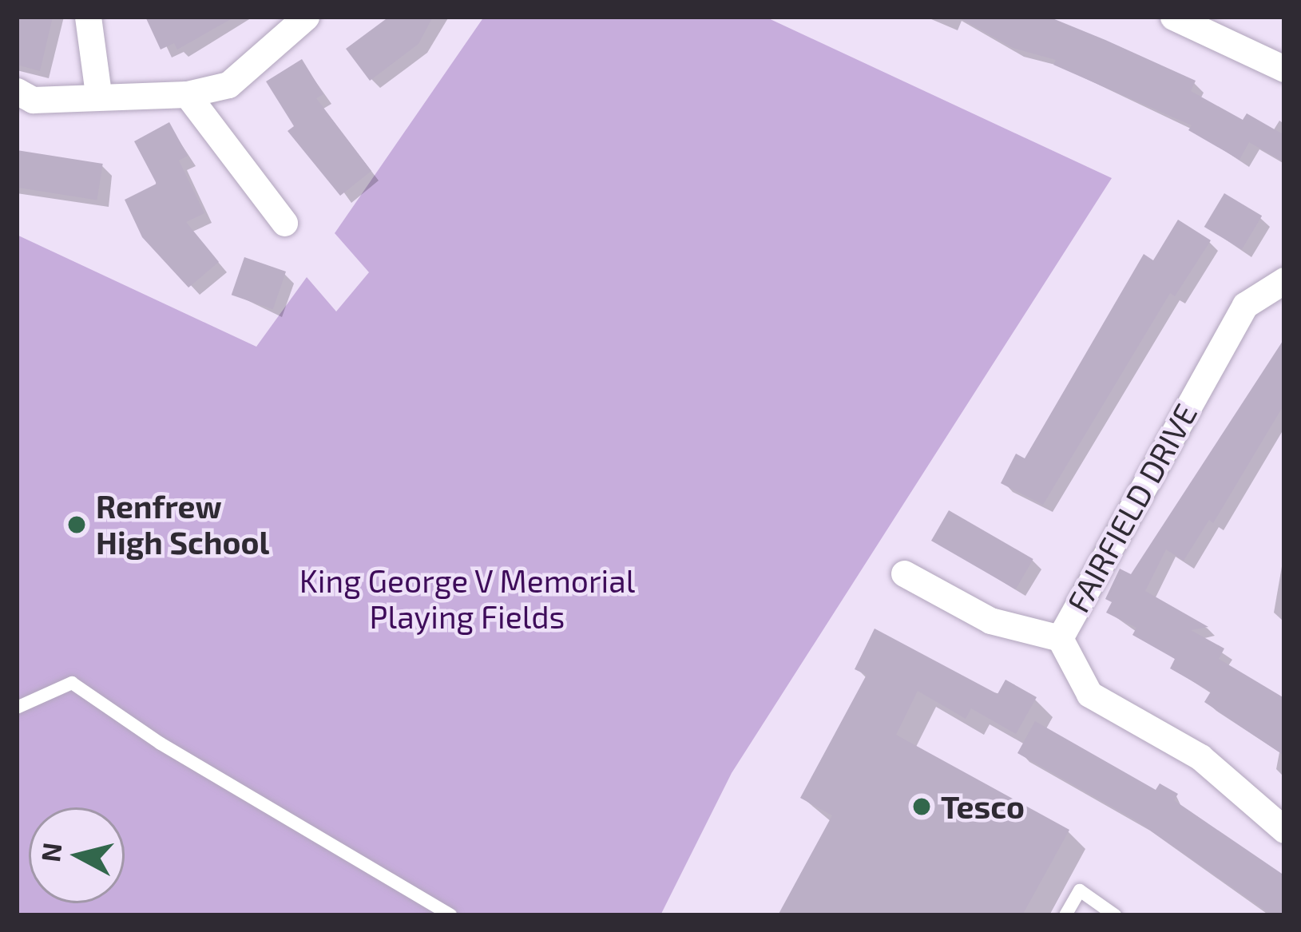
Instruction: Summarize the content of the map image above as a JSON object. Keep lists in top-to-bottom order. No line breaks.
{"streets":{"street":["FAIRFIELD DRIVE"]},"parks":["King George V Memorial Playing Fields"],"places":["Renfrew High School","Tesco"],"north":"left"}
